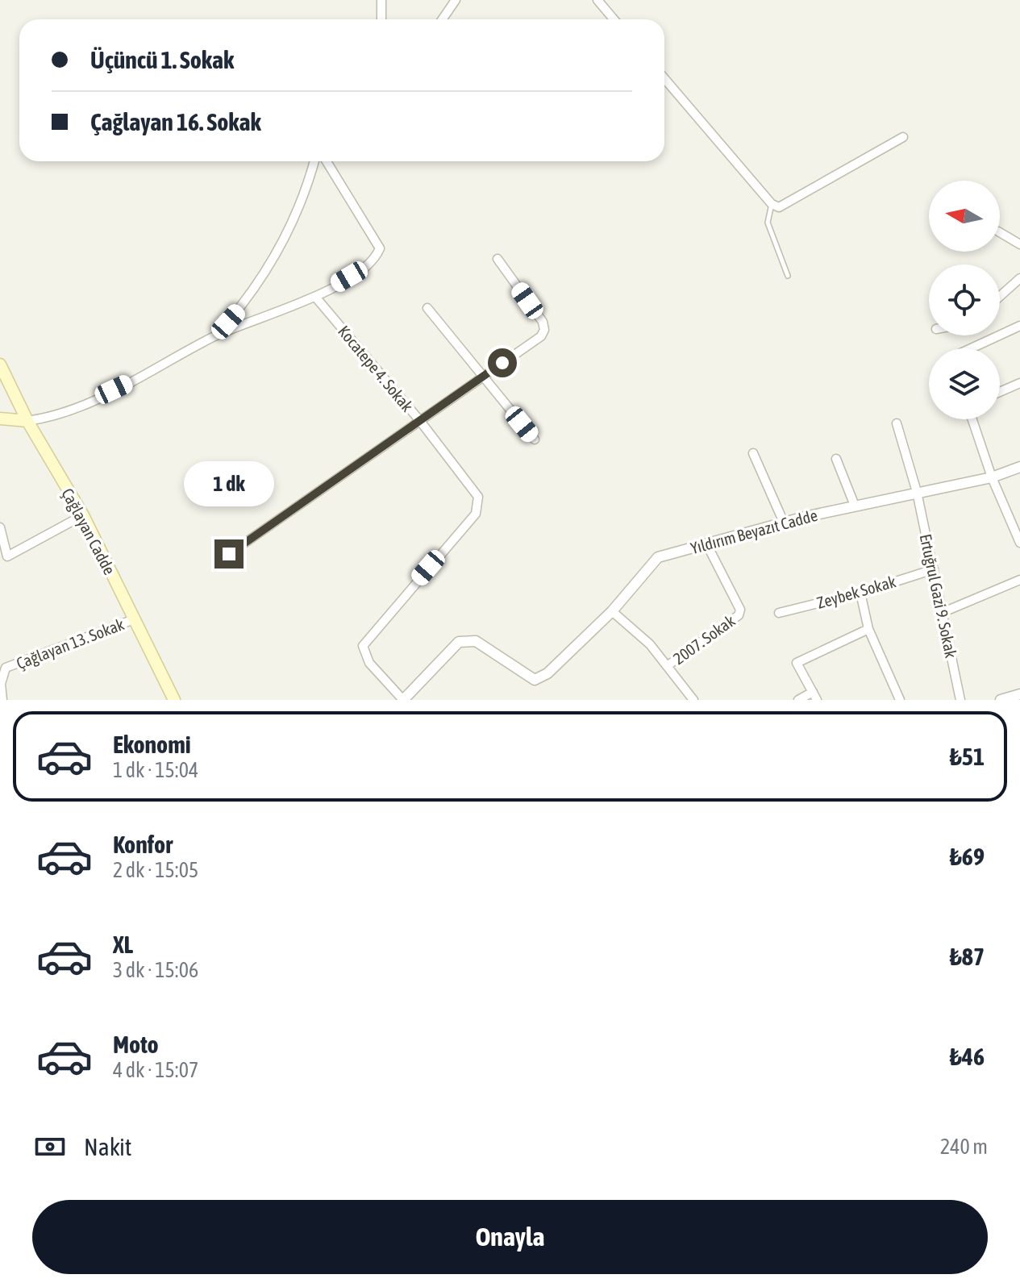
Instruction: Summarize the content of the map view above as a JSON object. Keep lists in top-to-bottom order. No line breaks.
{"streets":{"main road":["Çağlayan Cadde"],"street":["Kocatepe 4. Sokak","Yıldırım Beyazıt Cadde","Zeybek Sokak","Ertuğrul Gazi 9. Sokak","2007. Sokak","Çağlayan 13. Sokak"]},"crossings":[["Kocatepe 4. Sokak","Yıldırım Beyazıt Cadde"],["Çağlayan Cadde","Çağlayan 13. Sokak"],["Yıldırım Beyazıt Cadde","Ertuğrul Gazi 9. Sokak"],["Yıldırım Beyazıt Cadde","2007. Sokak"],["Zeybek Sokak","Ertuğrul Gazi 9. Sokak"]],"north":"left","page":{"banner":["Üçüncü 1. Sokak","Çağlayan 16. Sokak"],"bubble":"1 dk","list":[{"name":"Ekonomi","note":"1 dk · 15:04","value":"₺51"},{"name":"Konfor","note":"2 dk · 15:05","value":"₺69"},{"name":"XL","note":"3 dk · 15:06","value":"₺87"},{"name":"Moto","note":"4 dk · 15:07","value":"₺46"}],"pay":["Nakit","240 m"],"buttons":"Onayla"}}
